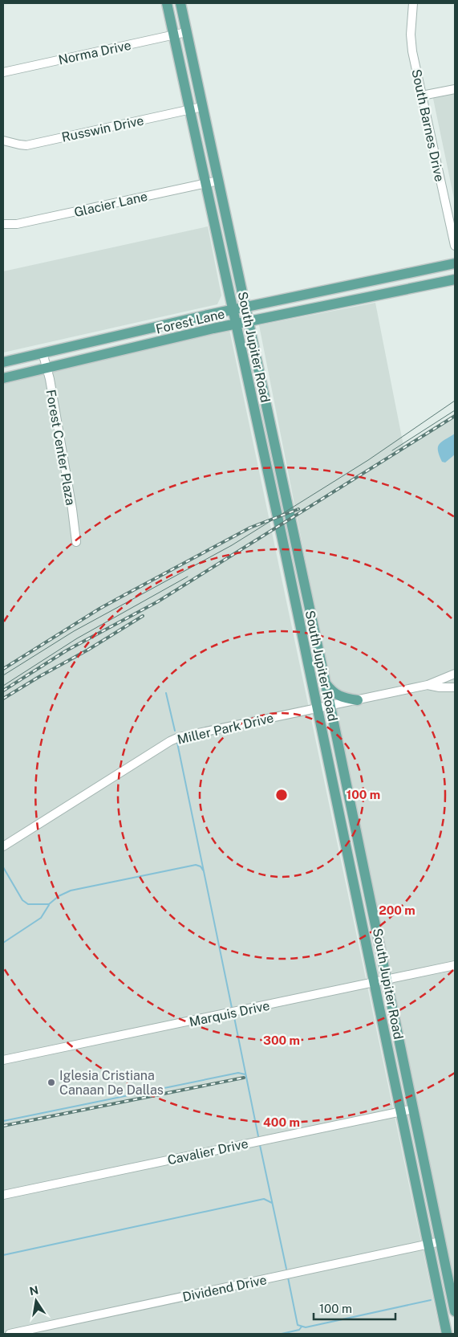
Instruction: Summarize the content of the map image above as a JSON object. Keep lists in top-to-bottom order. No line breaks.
{"streets":{"main road":["Forest Lane","South Jupiter Road"],"street":["Norma Drive","South Barnes Drive","Russwin Drive","Glacier Lane","Forest Center Plaza","Miller Park Drive","Marquis Drive","Cavalier Drive","Dividend Drive"]},"crossings":[["Norma Drive","South Jupiter Road"],["Russwin Drive","South Jupiter Road"],["Glacier Lane","South Jupiter Road"],["Forest Lane","South Jupiter Road"],["Forest Lane","Forest Center Plaza"],["South Jupiter Road","Miller Park Drive"],["South Jupiter Road","Marquis Drive"],["South Jupiter Road","Cavalier Drive"],["South Jupiter Road","Dividend Drive"]],"places":["Iglesia Cristiana Canaan De Dallas"],"scale_bar":"100 m","north":"top","rings":["100 m","200 m","300 m","400 m"]}
